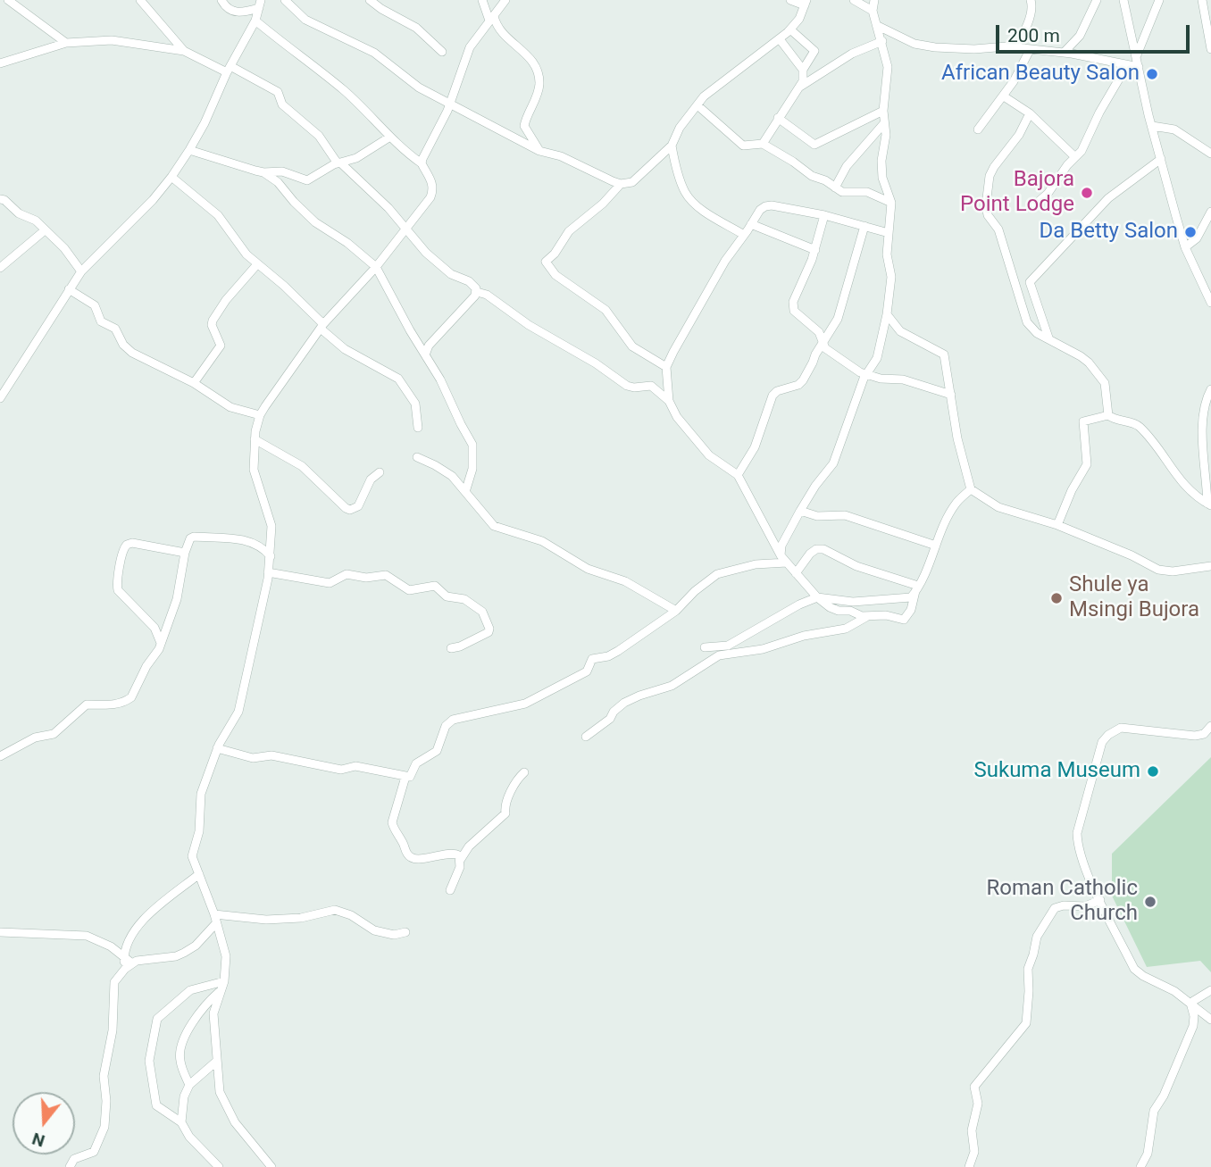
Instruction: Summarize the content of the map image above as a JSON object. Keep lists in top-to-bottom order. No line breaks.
{"places":["African Beauty Salon","Bajora Point Lodge","Da Betty Salon","Shule ya Msingi Bujora","Sukuma Museum","Roman Catholic Church"],"scale_bar":"200 m","north":"bottom"}
